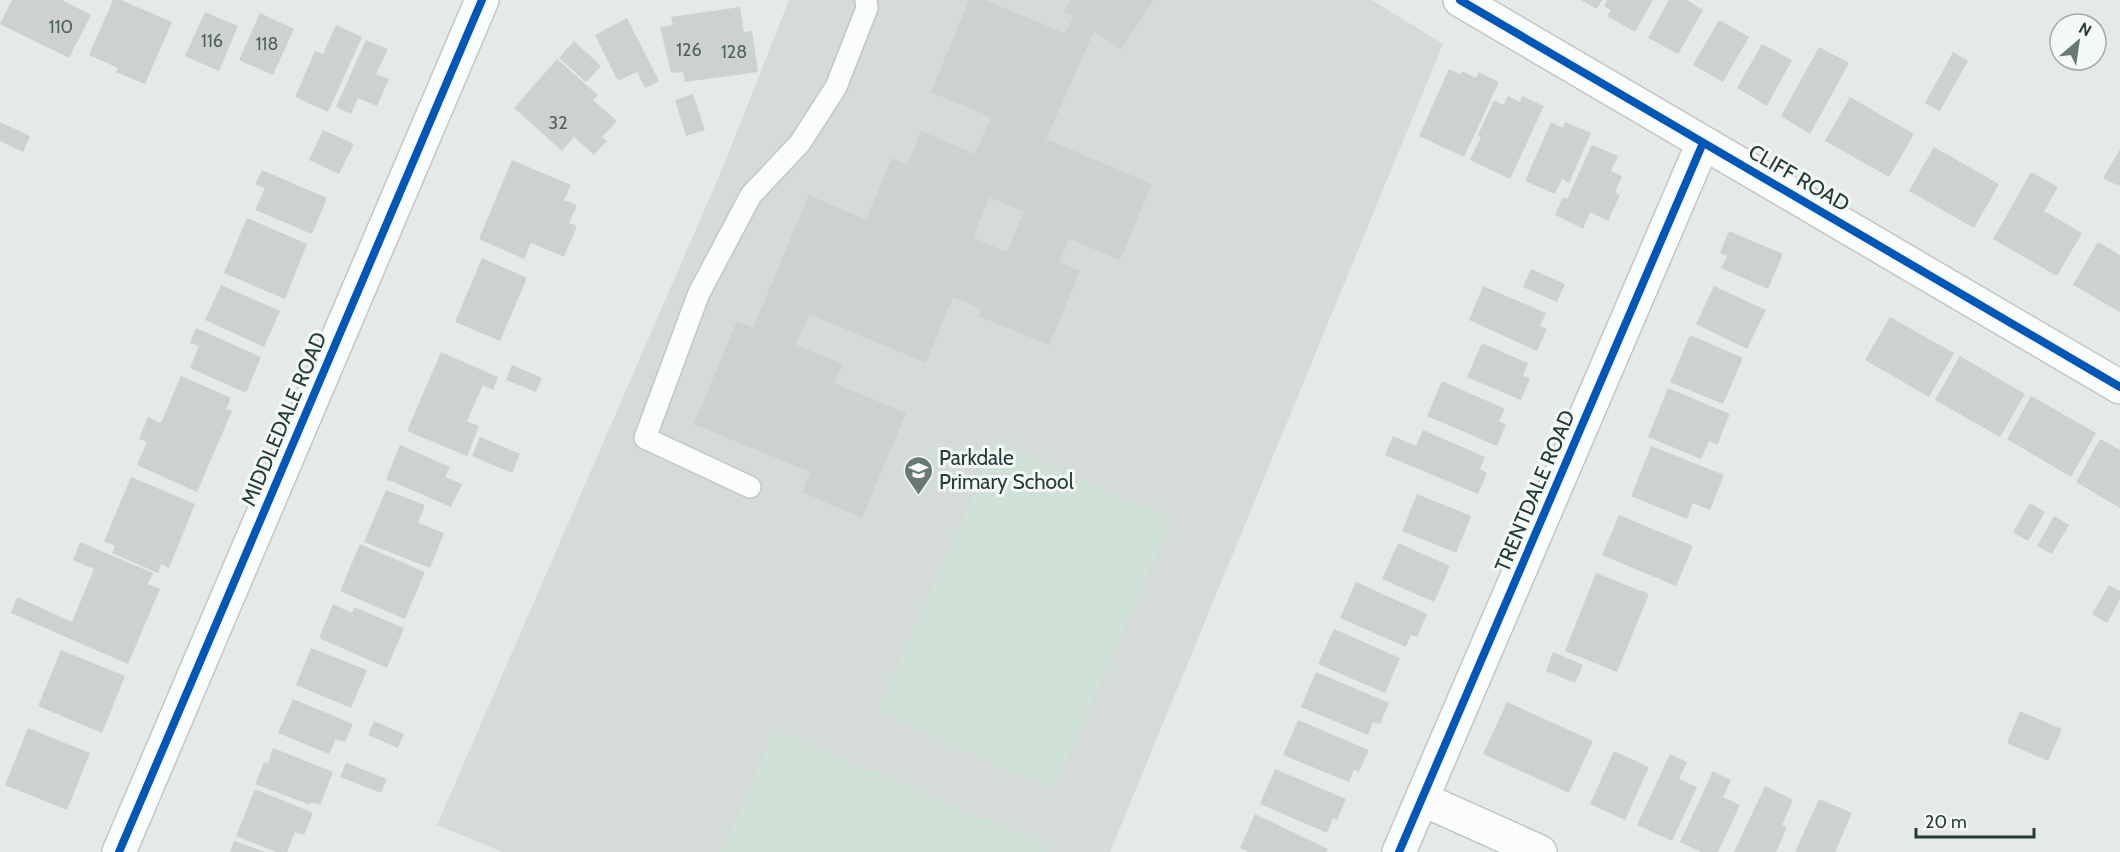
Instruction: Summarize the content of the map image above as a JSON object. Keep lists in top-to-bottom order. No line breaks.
{"streets":{"street":["CLIFF ROAD","MIDDLEDALE ROAD","TRENTDALE ROAD"]},"crossings":[["CLIFF ROAD","TRENTDALE ROAD"]],"places":{"school or university":["Parkdale Primary School"]},"house_numbers":["110","116","118","126","128","32"],"scale_bar":"20 m","north":"top right"}
